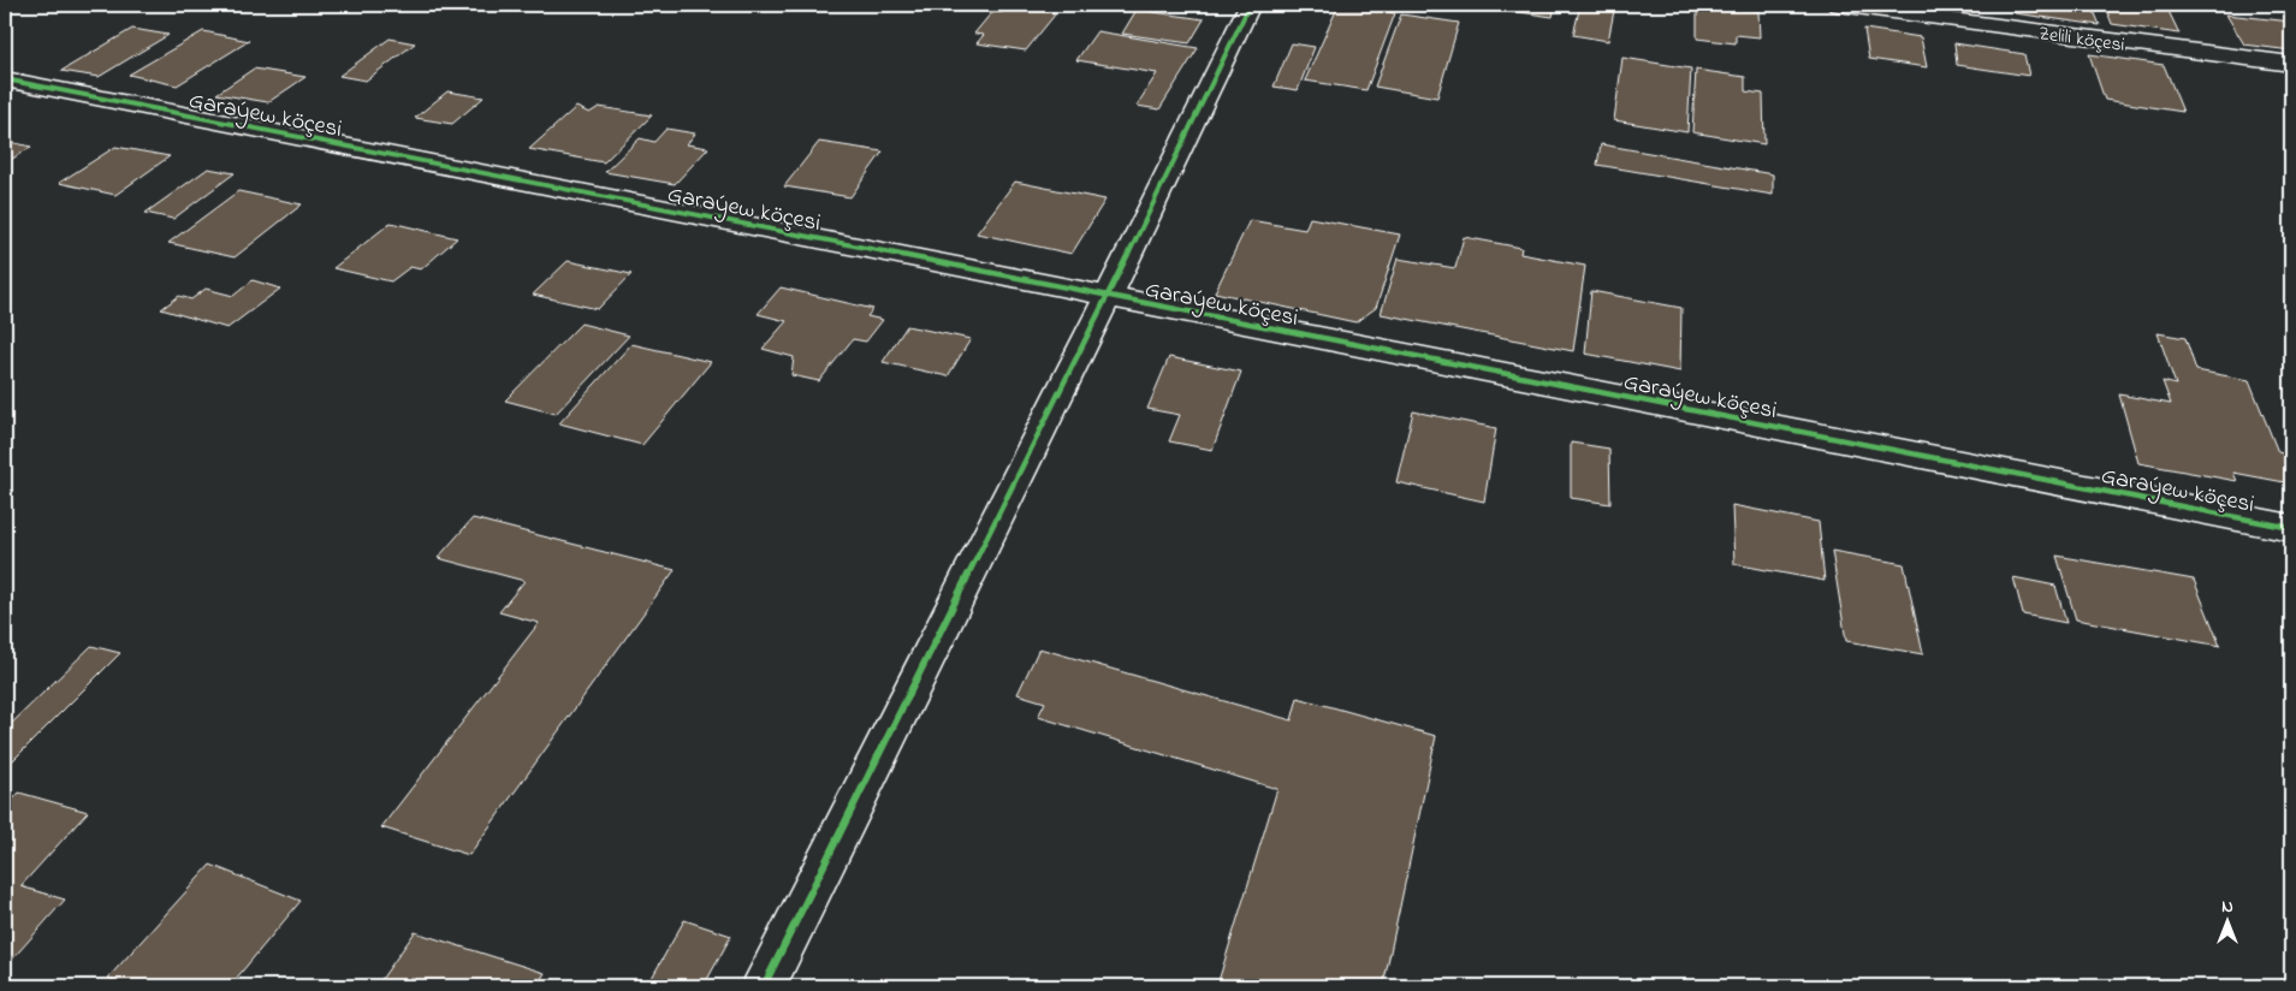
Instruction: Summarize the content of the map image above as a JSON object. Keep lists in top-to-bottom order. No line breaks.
{"streets":{"street":["Zelili köçesi","Garaýew köçesi"]},"north":"top"}
